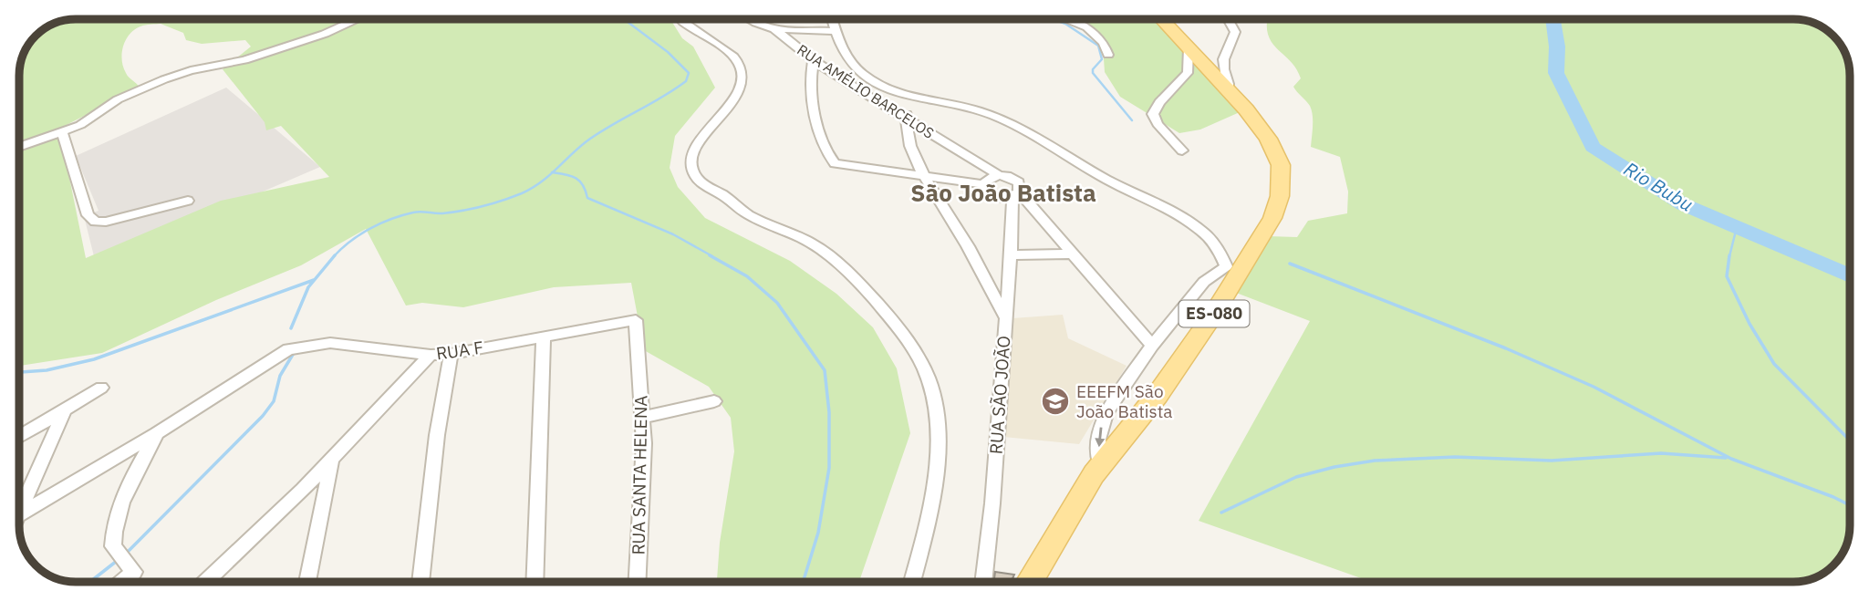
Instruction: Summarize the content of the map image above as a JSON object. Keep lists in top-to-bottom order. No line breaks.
{"streets":{"main road":["ES-080"],"street":["RUA AMÉLIO BARCELOS","RUA F","RUA SÃO JOÃO","RUA SANTA HELENA"]},"crossings":[["RUA AMÉLIO BARCELOS","RUA SÃO JOÃO"],["RUA F","RUA SANTA HELENA"]],"districts":["São João Batista"],"water":["Rio Bubu"],"places":{"school or university":["EEEFM São João Batista"]}}
